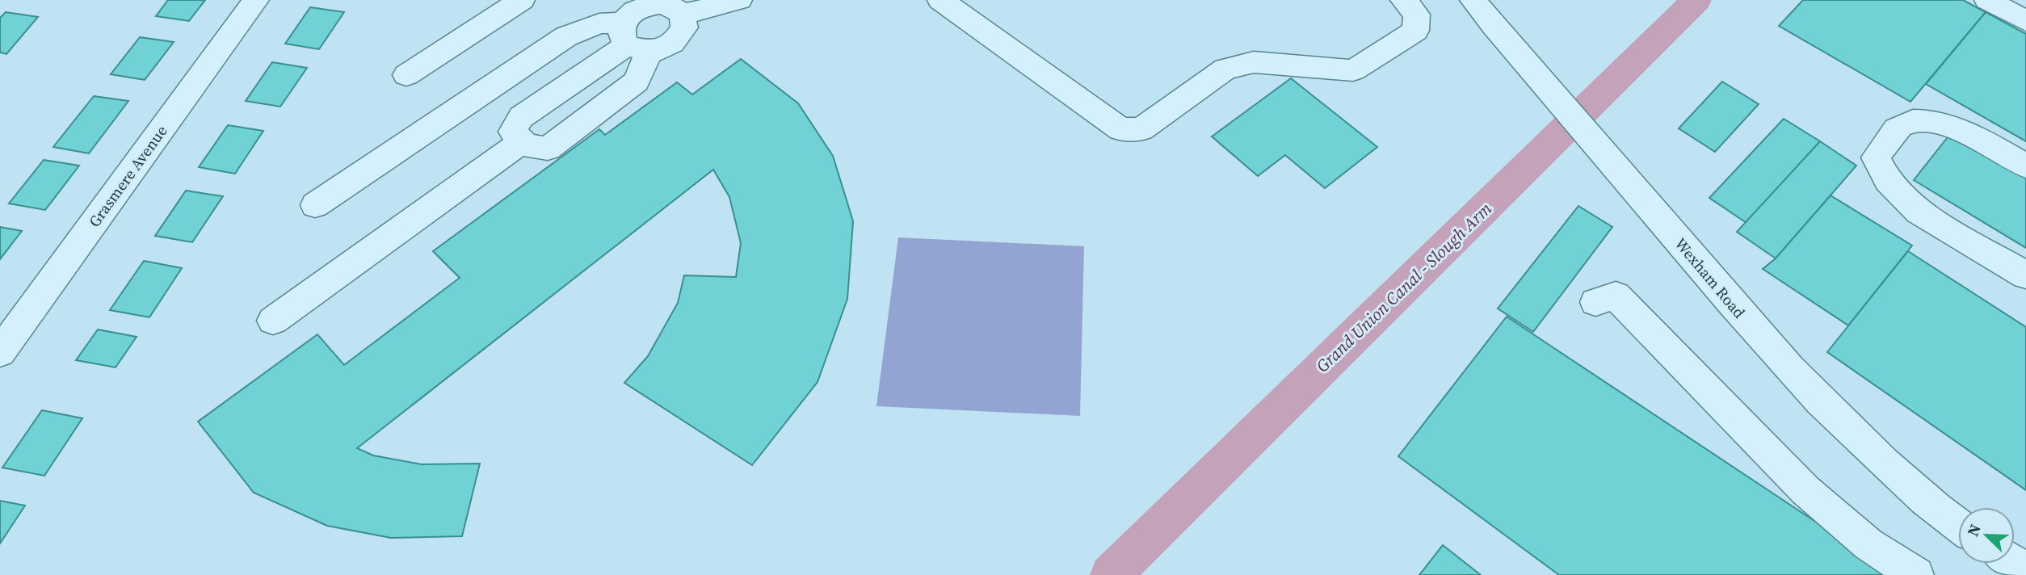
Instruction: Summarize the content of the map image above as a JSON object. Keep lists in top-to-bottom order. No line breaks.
{"streets":{"street":["Grasmere Avenue","Wexham Road"]},"water":["Grand Union Canal - Slough Arm"],"north":"top left"}
